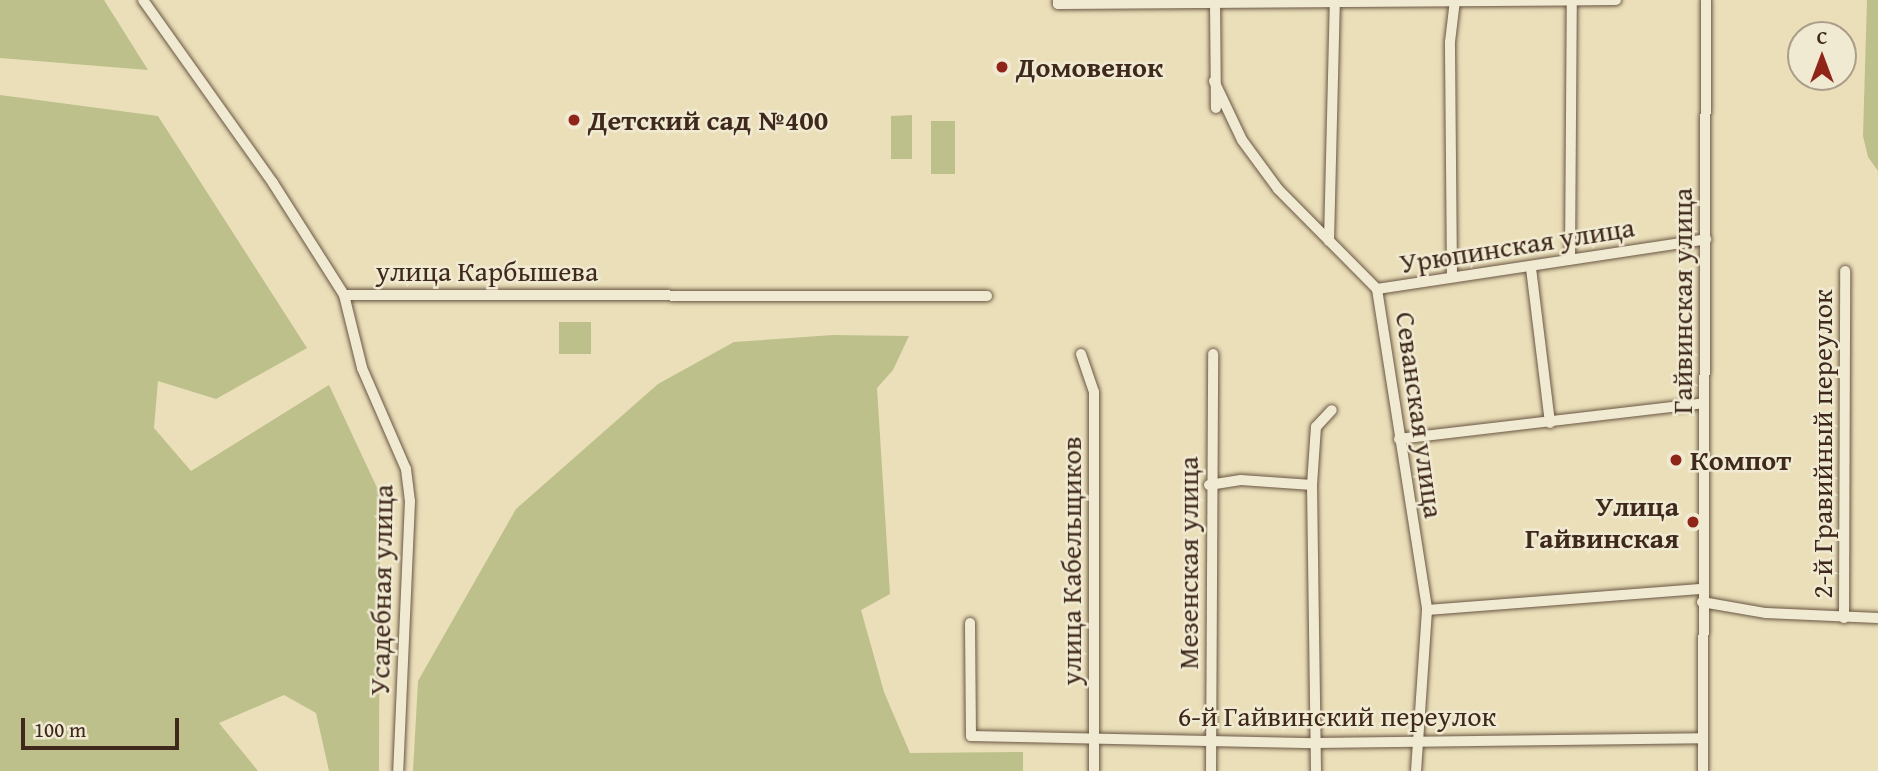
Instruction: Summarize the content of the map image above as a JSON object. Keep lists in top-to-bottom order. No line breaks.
{"streets":{"street":["Урюпинская улица","улица Карбышева","Гайвинская улица","Севанская улица","2-й Гравийный переулок","улица Кабельщиков","Мезенская улица","Усадебная улица","6-й Гайвинский переулок"]},"crossings":[["Урюпинская улица","Гайвинская улица"],["Урюпинская улица","Севанская улица"],["улица Карбышева","Усадебная улица"],["Гайвинская улица","6-й Гайвинский переулок"],["Севанская улица","6-й Гайвинский переулок"],["улица Кабельщиков","6-й Гайвинский переулок"],["Мезенская улица","6-й Гайвинский переулок"]],"places":["Домовенок","Детский сад №400","Компот","Улица Гайвинская"],"scale_bar":"100 m","north":"top"}
